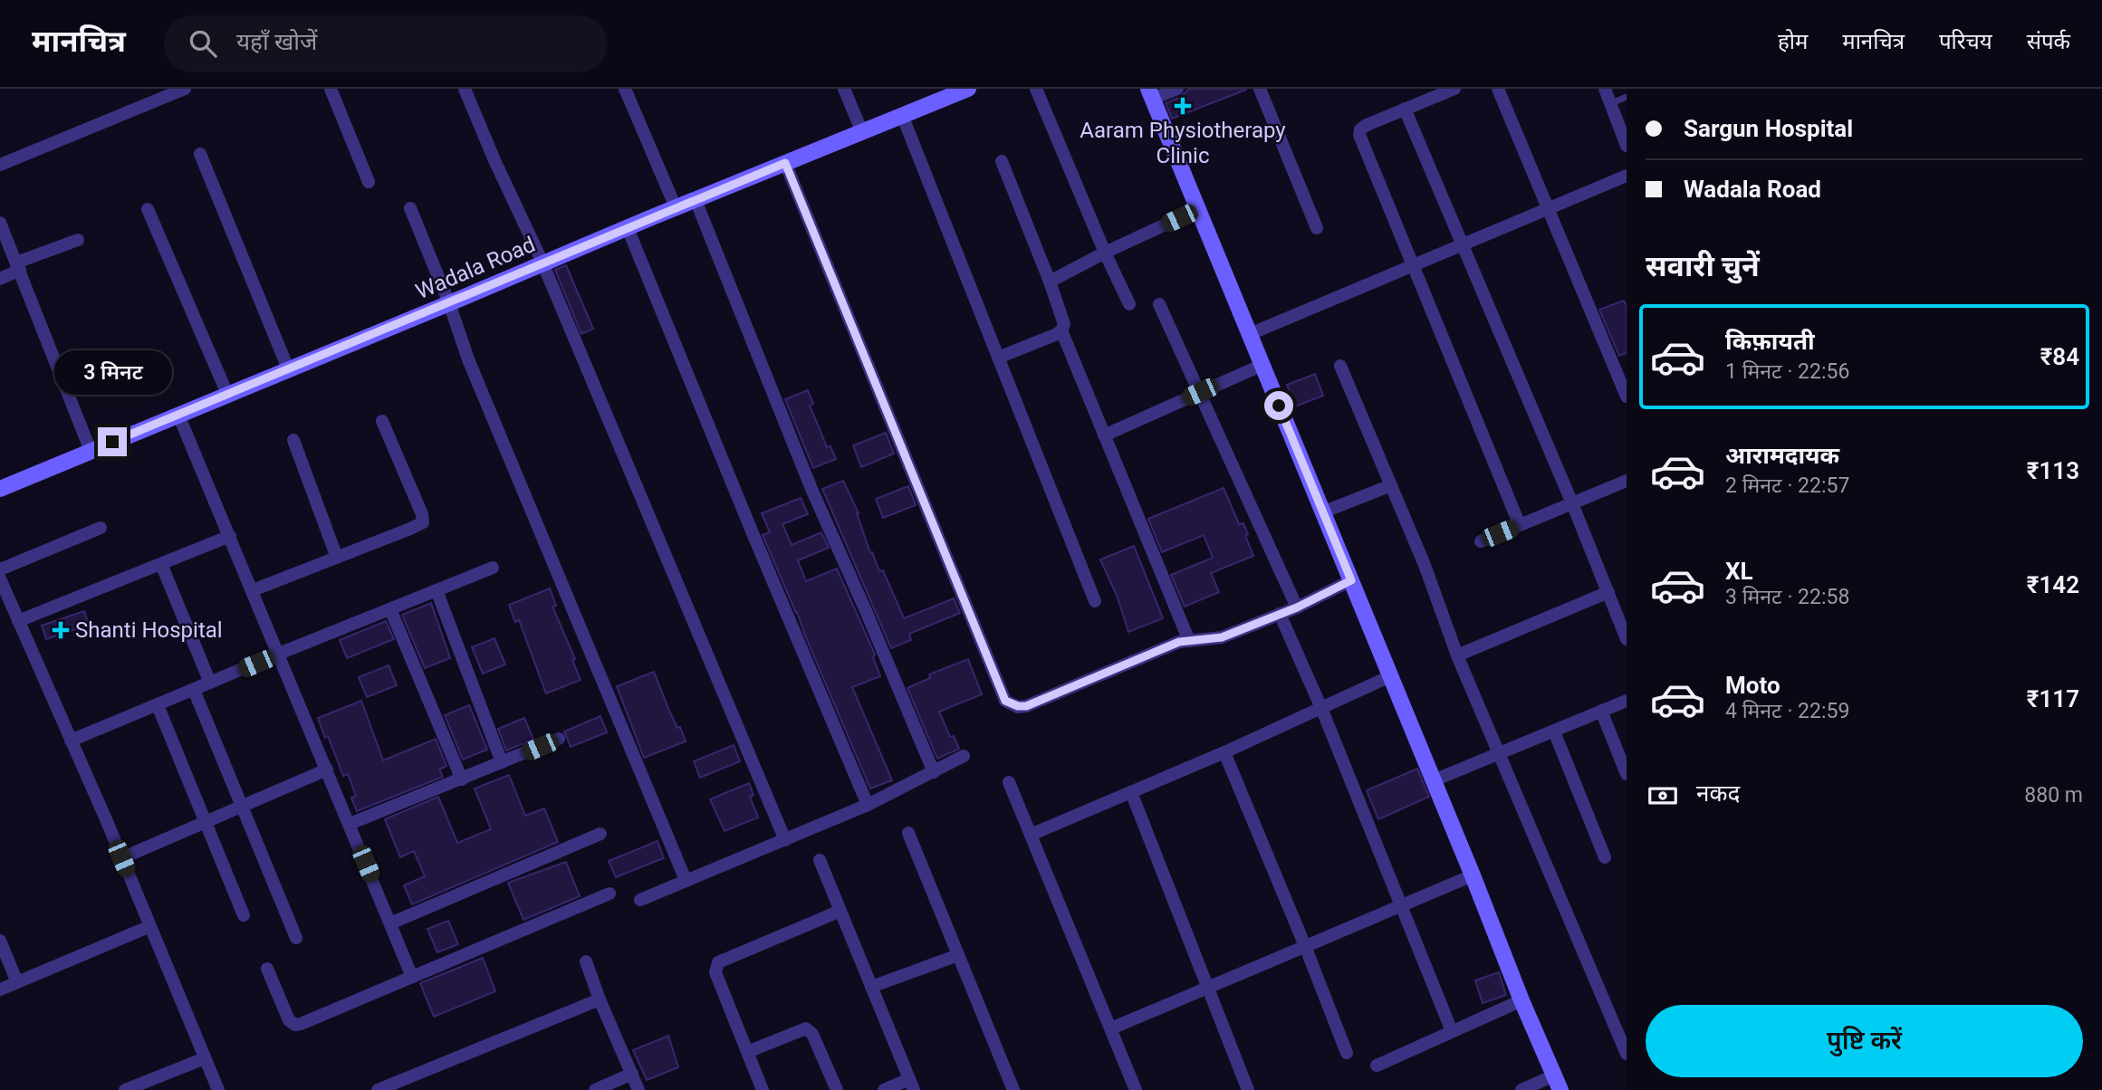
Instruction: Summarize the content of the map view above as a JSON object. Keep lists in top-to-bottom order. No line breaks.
{"streets":{"street":["Wadala Road"]},"places":{"health":["Aaram Physiotherapy Clinic","Shanti Hospital"]},"page":{"header":"मानचित्र","search":"यहाँ खोजें","nav":["होम","मानचित्र","परिचय","संपर्क"],"banner":["Sargun Hospital","Wadala Road"],"heading":"सवारी चुनें","list":[{"name":"किफ़ायती","note":"1 मिनट · 22:56","value":"₹84"},{"name":"आरामदायक","note":"2 मिनट · 22:57","value":"₹113"},{"name":"XL","note":"3 मिनट · 22:58","value":"₹142"},{"name":"Moto","note":"4 मिनट · 22:59","value":"₹117"}],"bubble":"3 मिनट","pay":["नकद","880 m"],"buttons":"पुष्टि करें"}}
